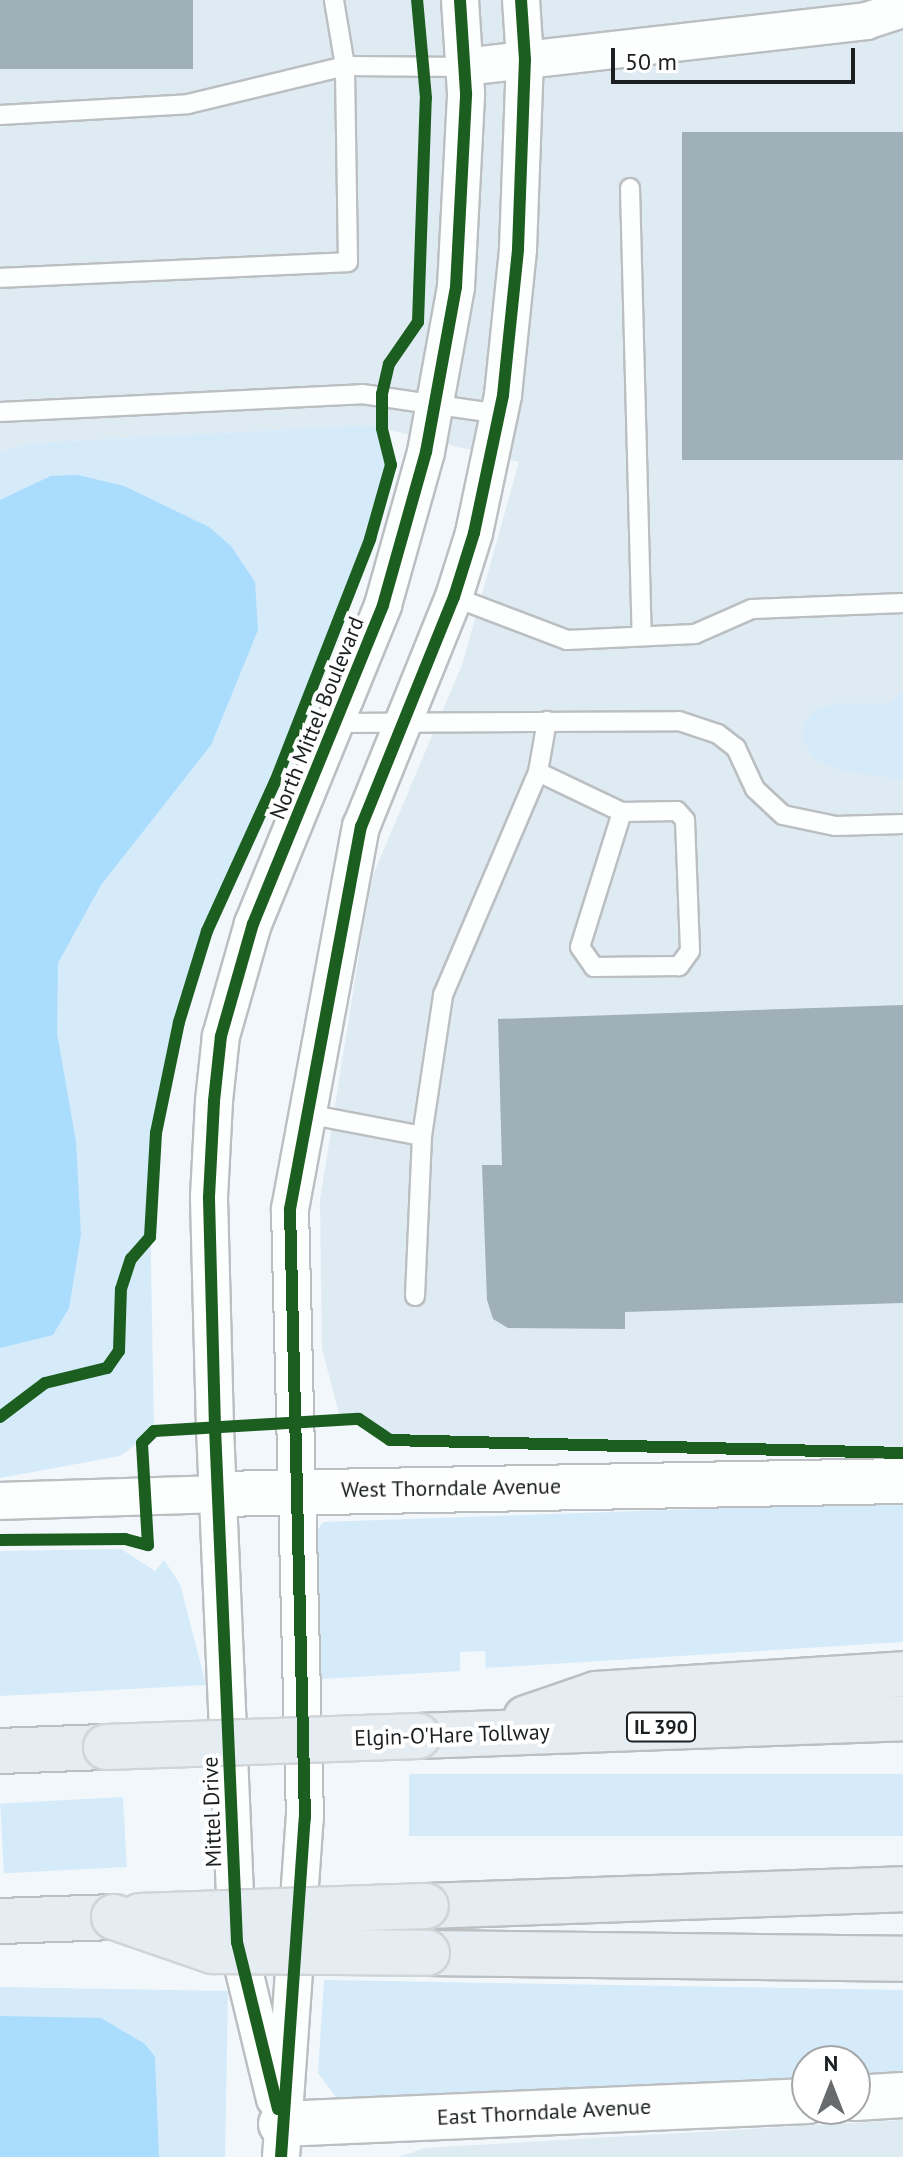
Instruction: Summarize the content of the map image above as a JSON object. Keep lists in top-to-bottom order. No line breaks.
{"streets":{"highway":["IL 390","Elgin-O'Hare Tollway"],"main road":["West Thorndale Avenue","East Thorndale Avenue"],"street":["North Mittel Boulevard","Mittel Drive"]},"crossings":[["North Mittel Boulevard","West Thorndale Avenue"],["North Mittel Boulevard","Mittel Drive"],["West Thorndale Avenue","Mittel Drive"],["Mittel Drive","East Thorndale Avenue"]],"scale_bar":"50 m","north":"top"}
